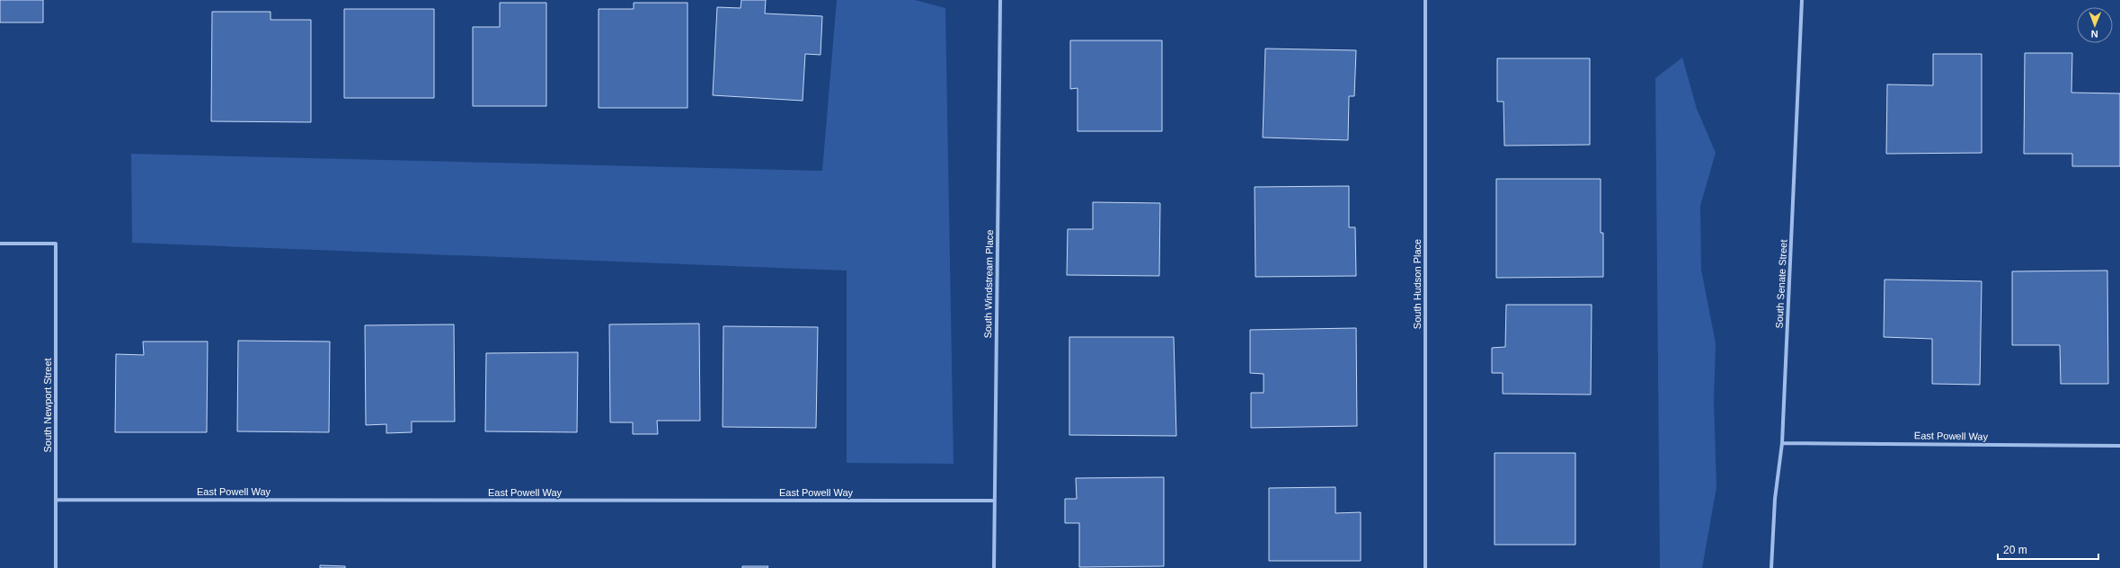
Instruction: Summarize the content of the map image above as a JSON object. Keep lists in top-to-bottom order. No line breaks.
{"streets":{"street":["South Windstream Place","South Hudson Place","South Senate Street","South Newport Street","East Powell Way"]},"crossings":[["South Windstream Place","East Powell Way"],["South Senate Street","East Powell Way"],["South Newport Street","East Powell Way"]],"scale_bar":"20 m","north":"bottom"}
